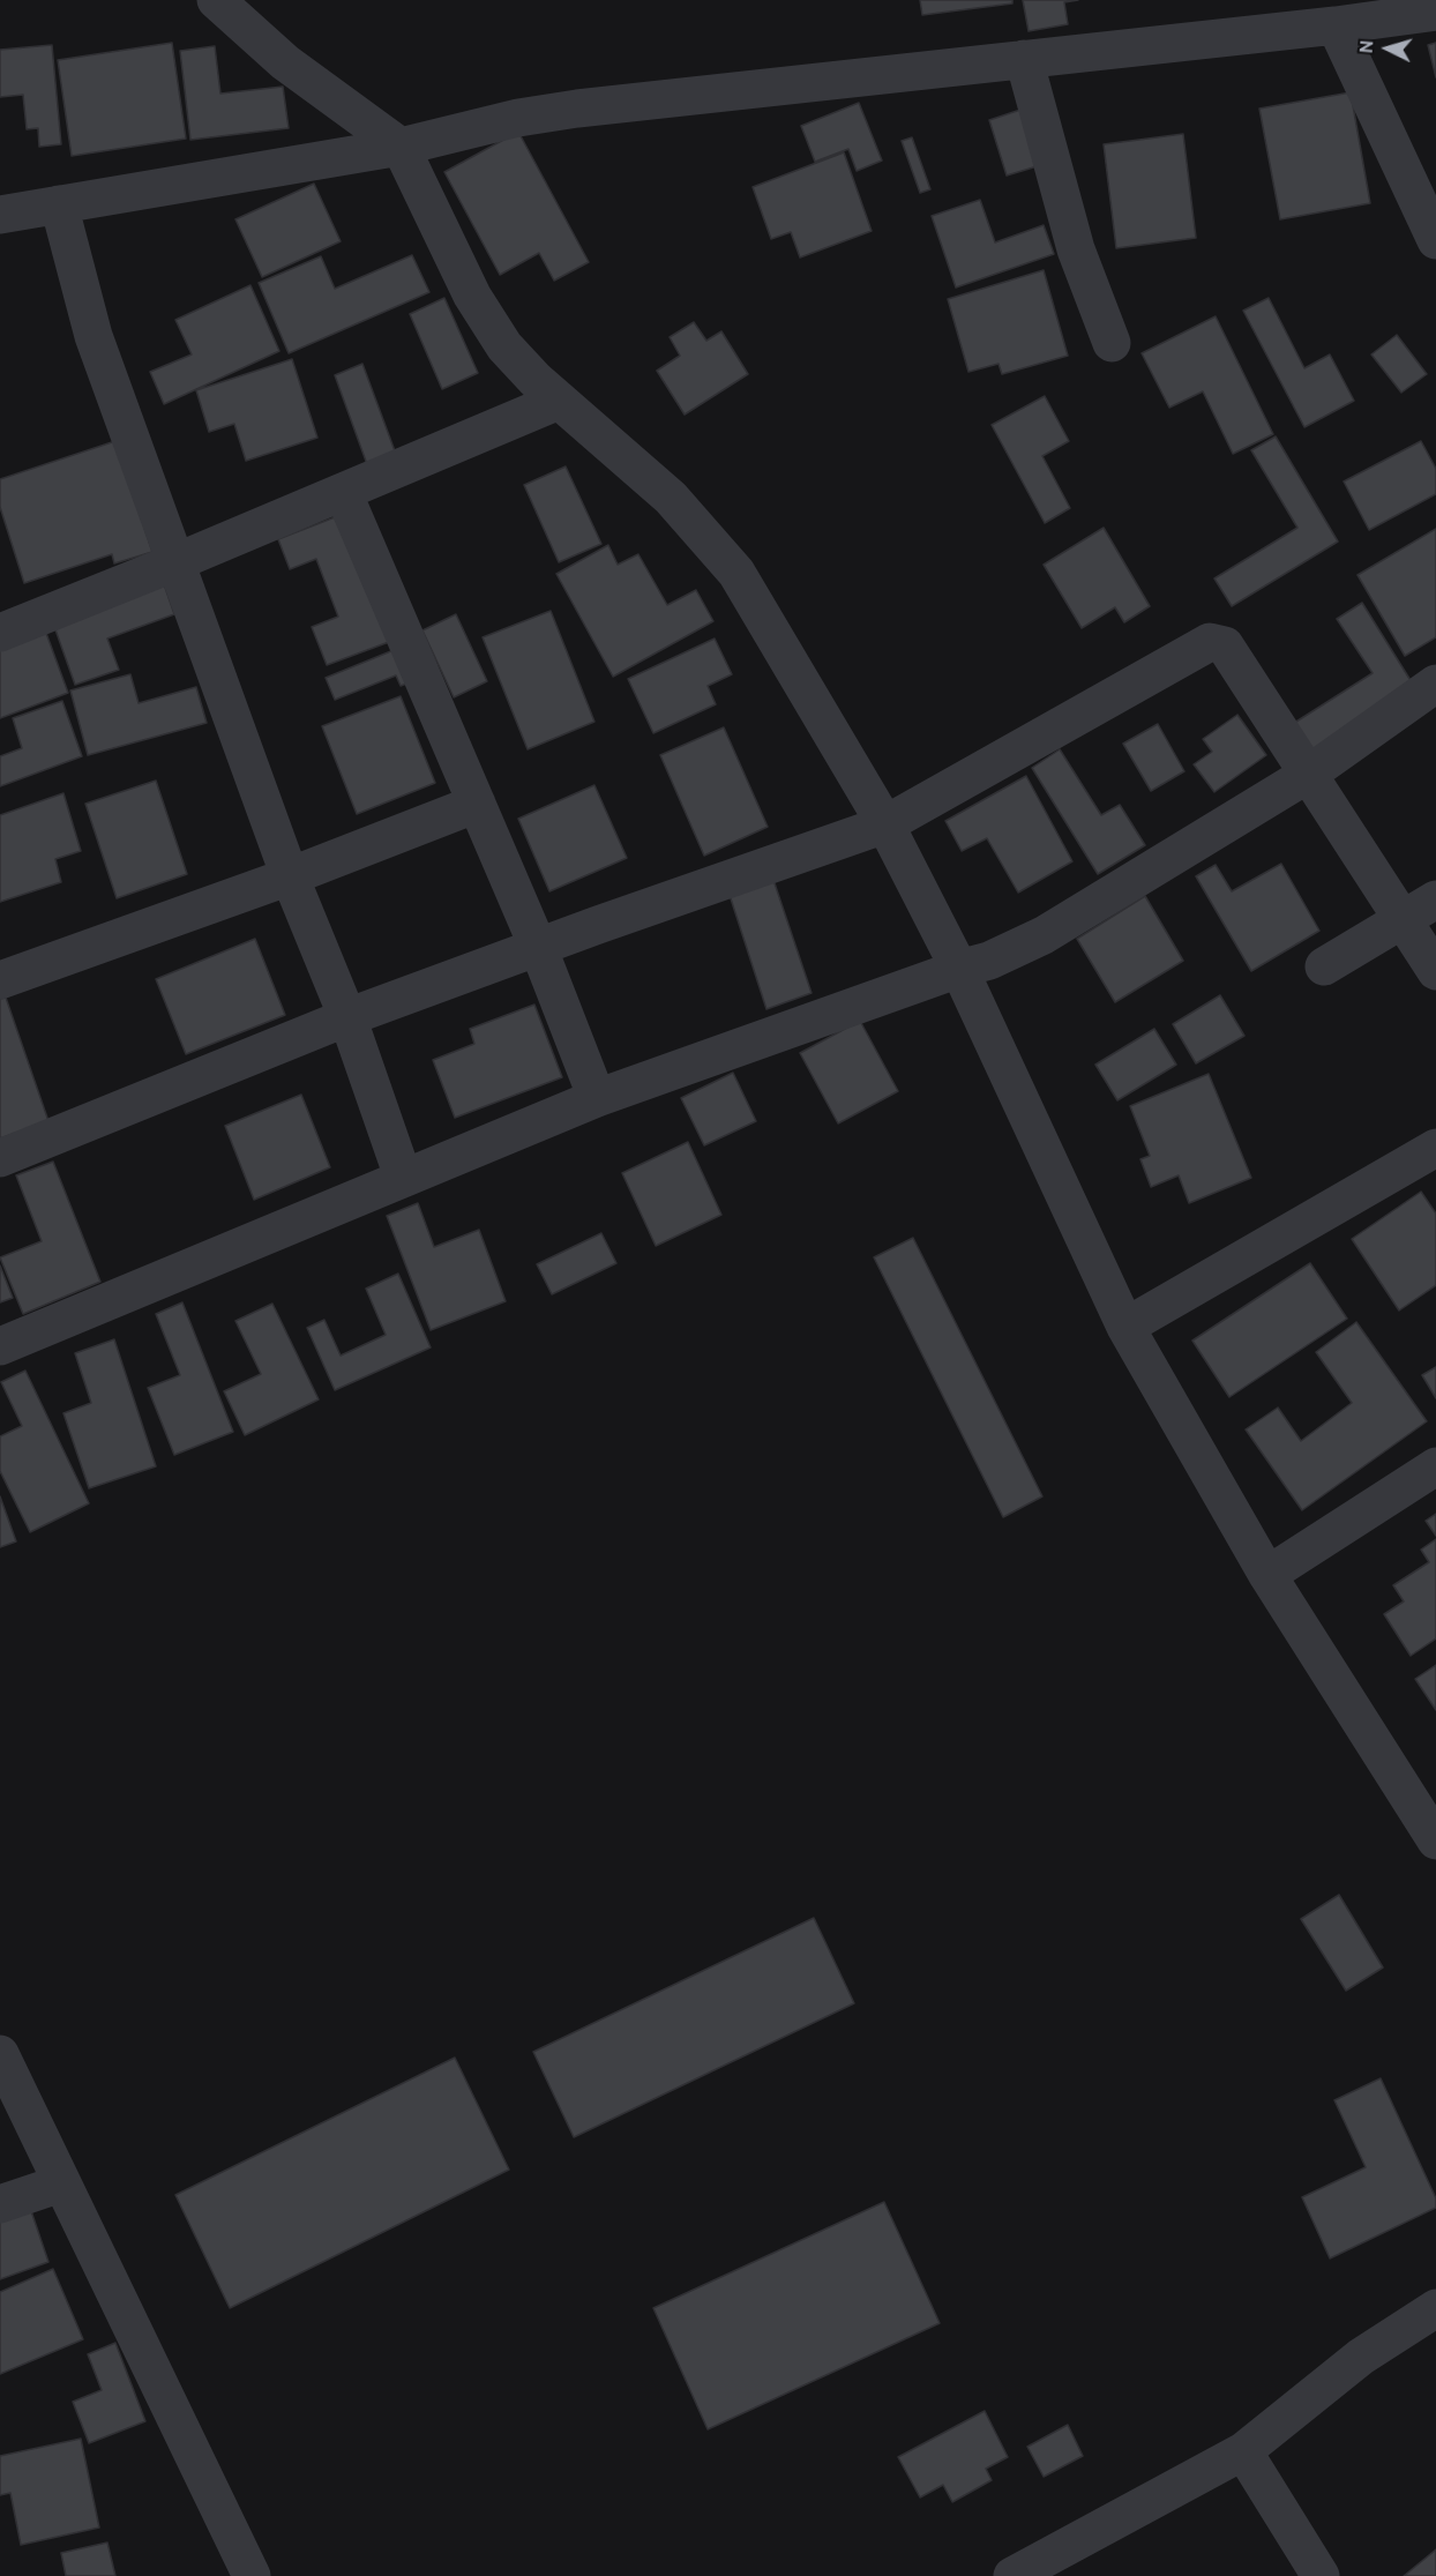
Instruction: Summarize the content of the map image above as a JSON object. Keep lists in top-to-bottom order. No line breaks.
{"north":"left"}
